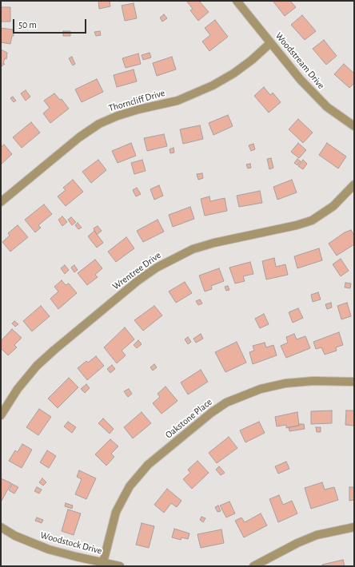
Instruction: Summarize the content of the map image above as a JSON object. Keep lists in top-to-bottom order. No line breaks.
{"streets":{"street":["Woodstream Drive","Thorncliff Drive","Wrentree Drive","Oakstone Place","Woodstock Drive"]},"crossings":[["Woodstream Drive","Thorncliff Drive"],["Oakstone Place","Woodstock Drive"]],"scale_bar":"50 m"}
